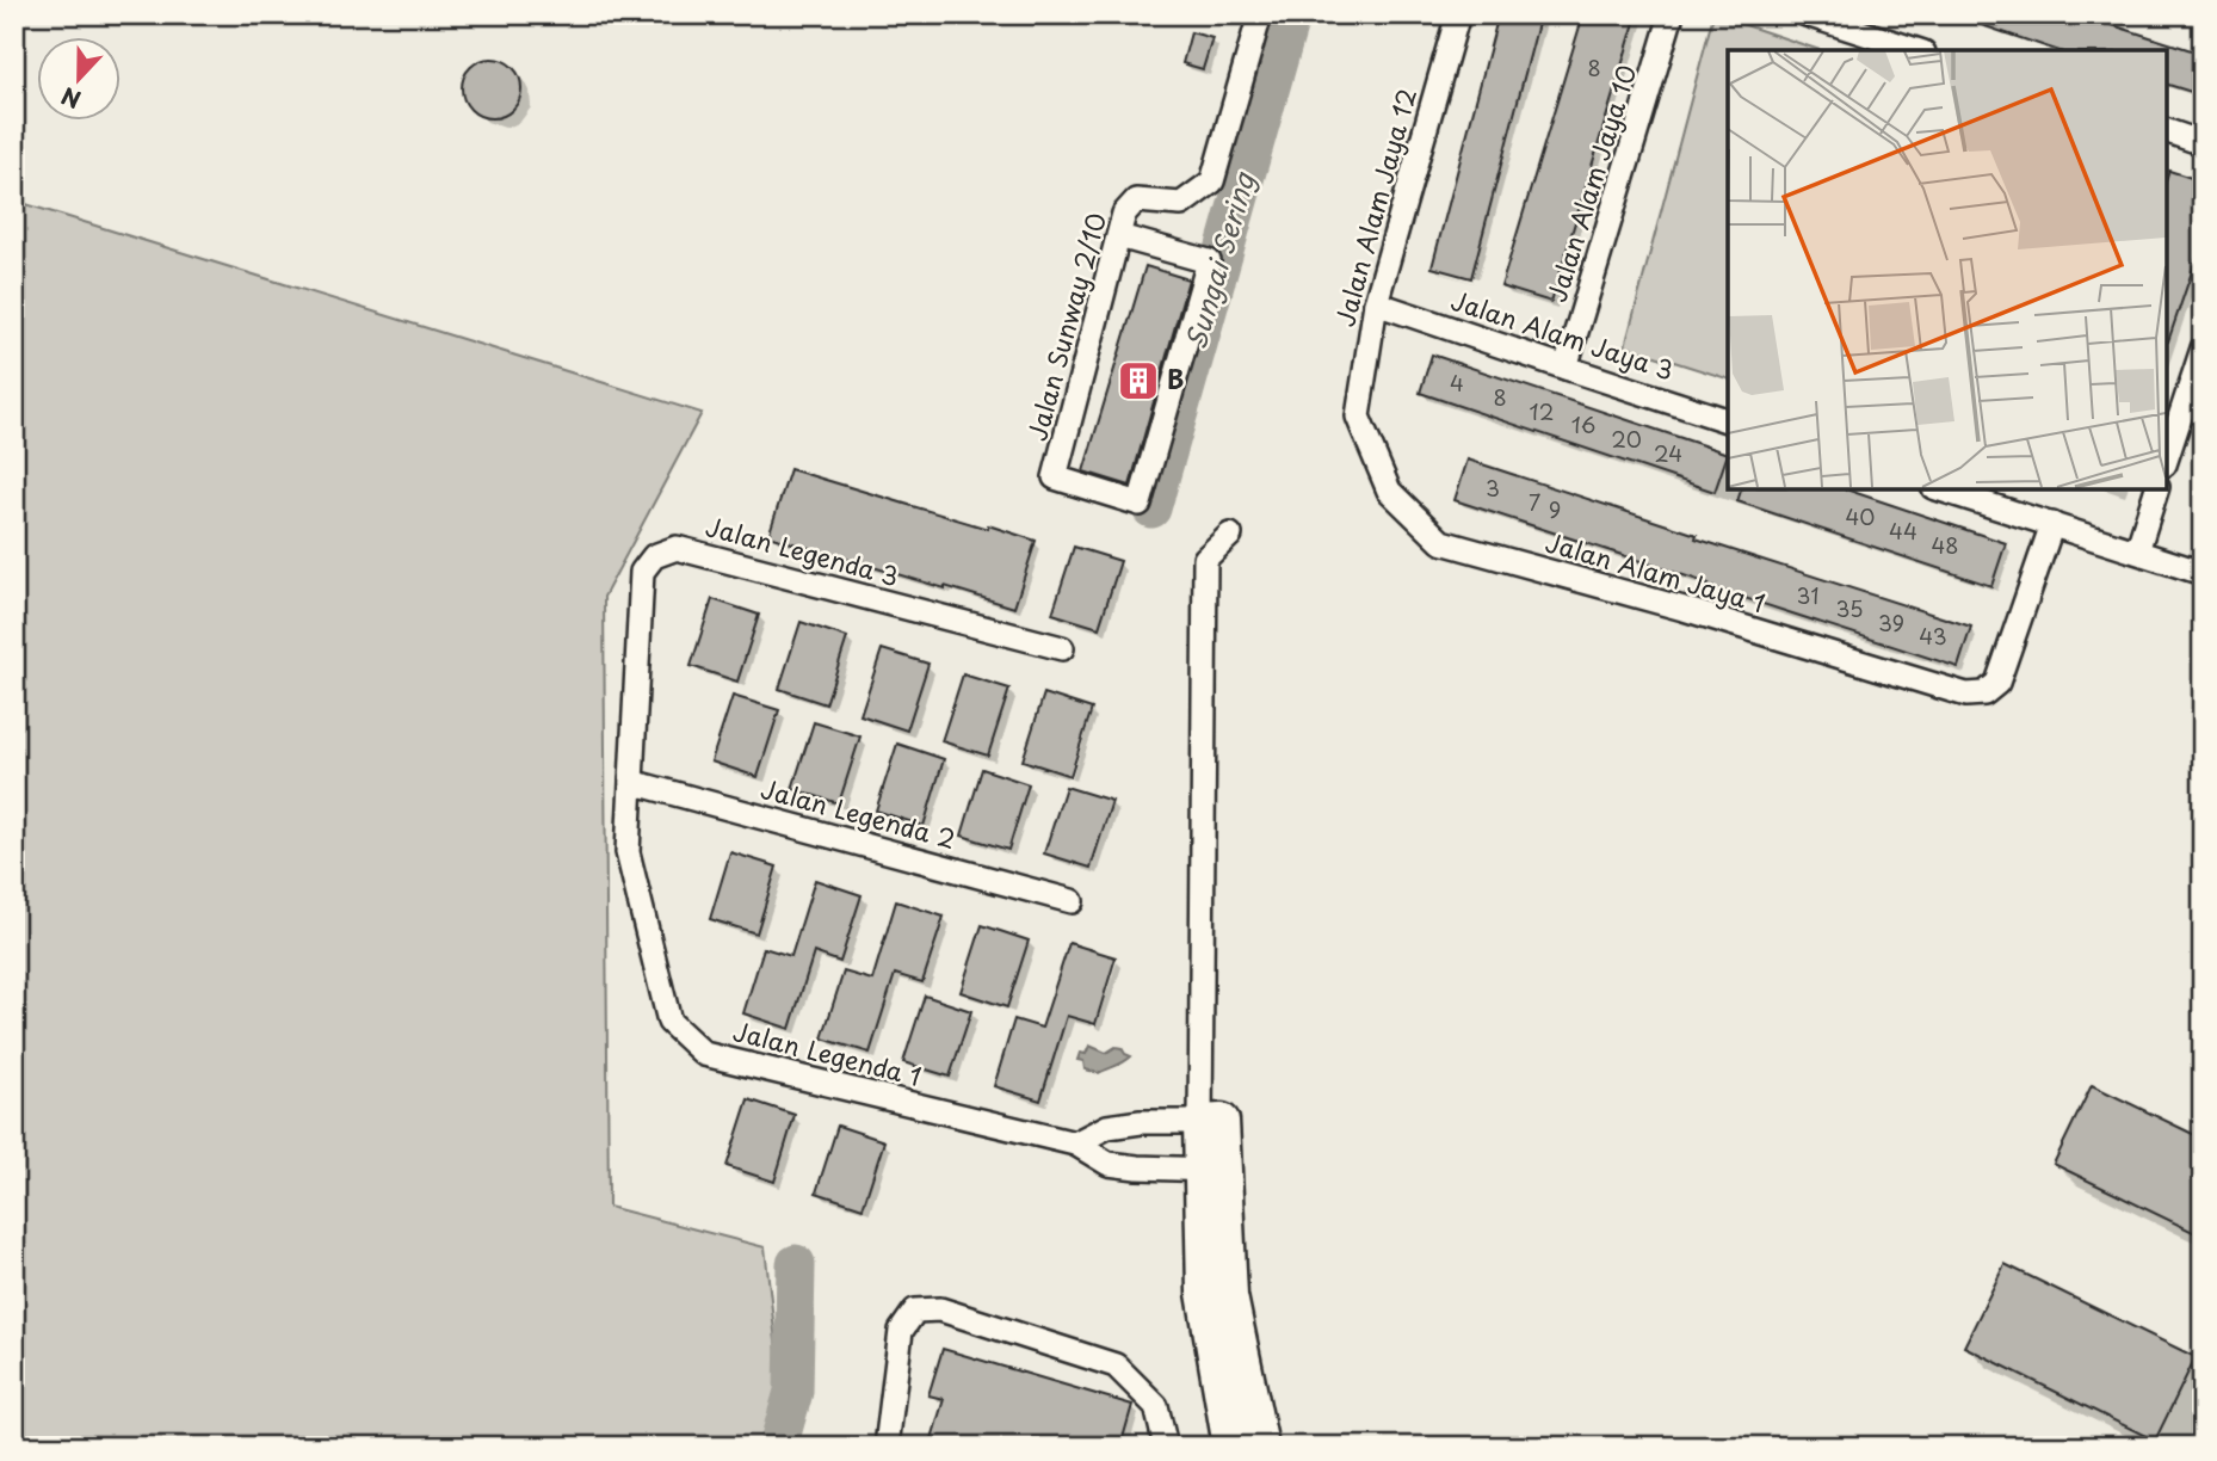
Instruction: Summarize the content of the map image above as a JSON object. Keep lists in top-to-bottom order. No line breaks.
{"streets":{"street":["Jalan Alam Jaya 10","Jalan Alam Jaya 12","Jalan Sunway 2/10","Jalan Alam Jaya 3","Jalan Legenda 3","Jalan Alam Jaya 1","Jalan Legenda 2","Jalan Legenda 1"]},"crossings":[["Jalan Alam Jaya 10","Jalan Alam Jaya 3"],["Jalan Alam Jaya 12","Jalan Alam Jaya 3"],["Jalan Alam Jaya 12","Jalan Alam Jaya 1"],["Jalan Legenda 3","Jalan Legenda 2"],["Jalan Legenda 3","Jalan Legenda 1"],["Jalan Legenda 2","Jalan Legenda 1"]],"water":["Sungai Sering"],"places":{"building":["B"]},"house_numbers":["8","4","8","12","16","20","24","3","7","9","40","44","48","31","35","39","43"],"north":"bottom"}
